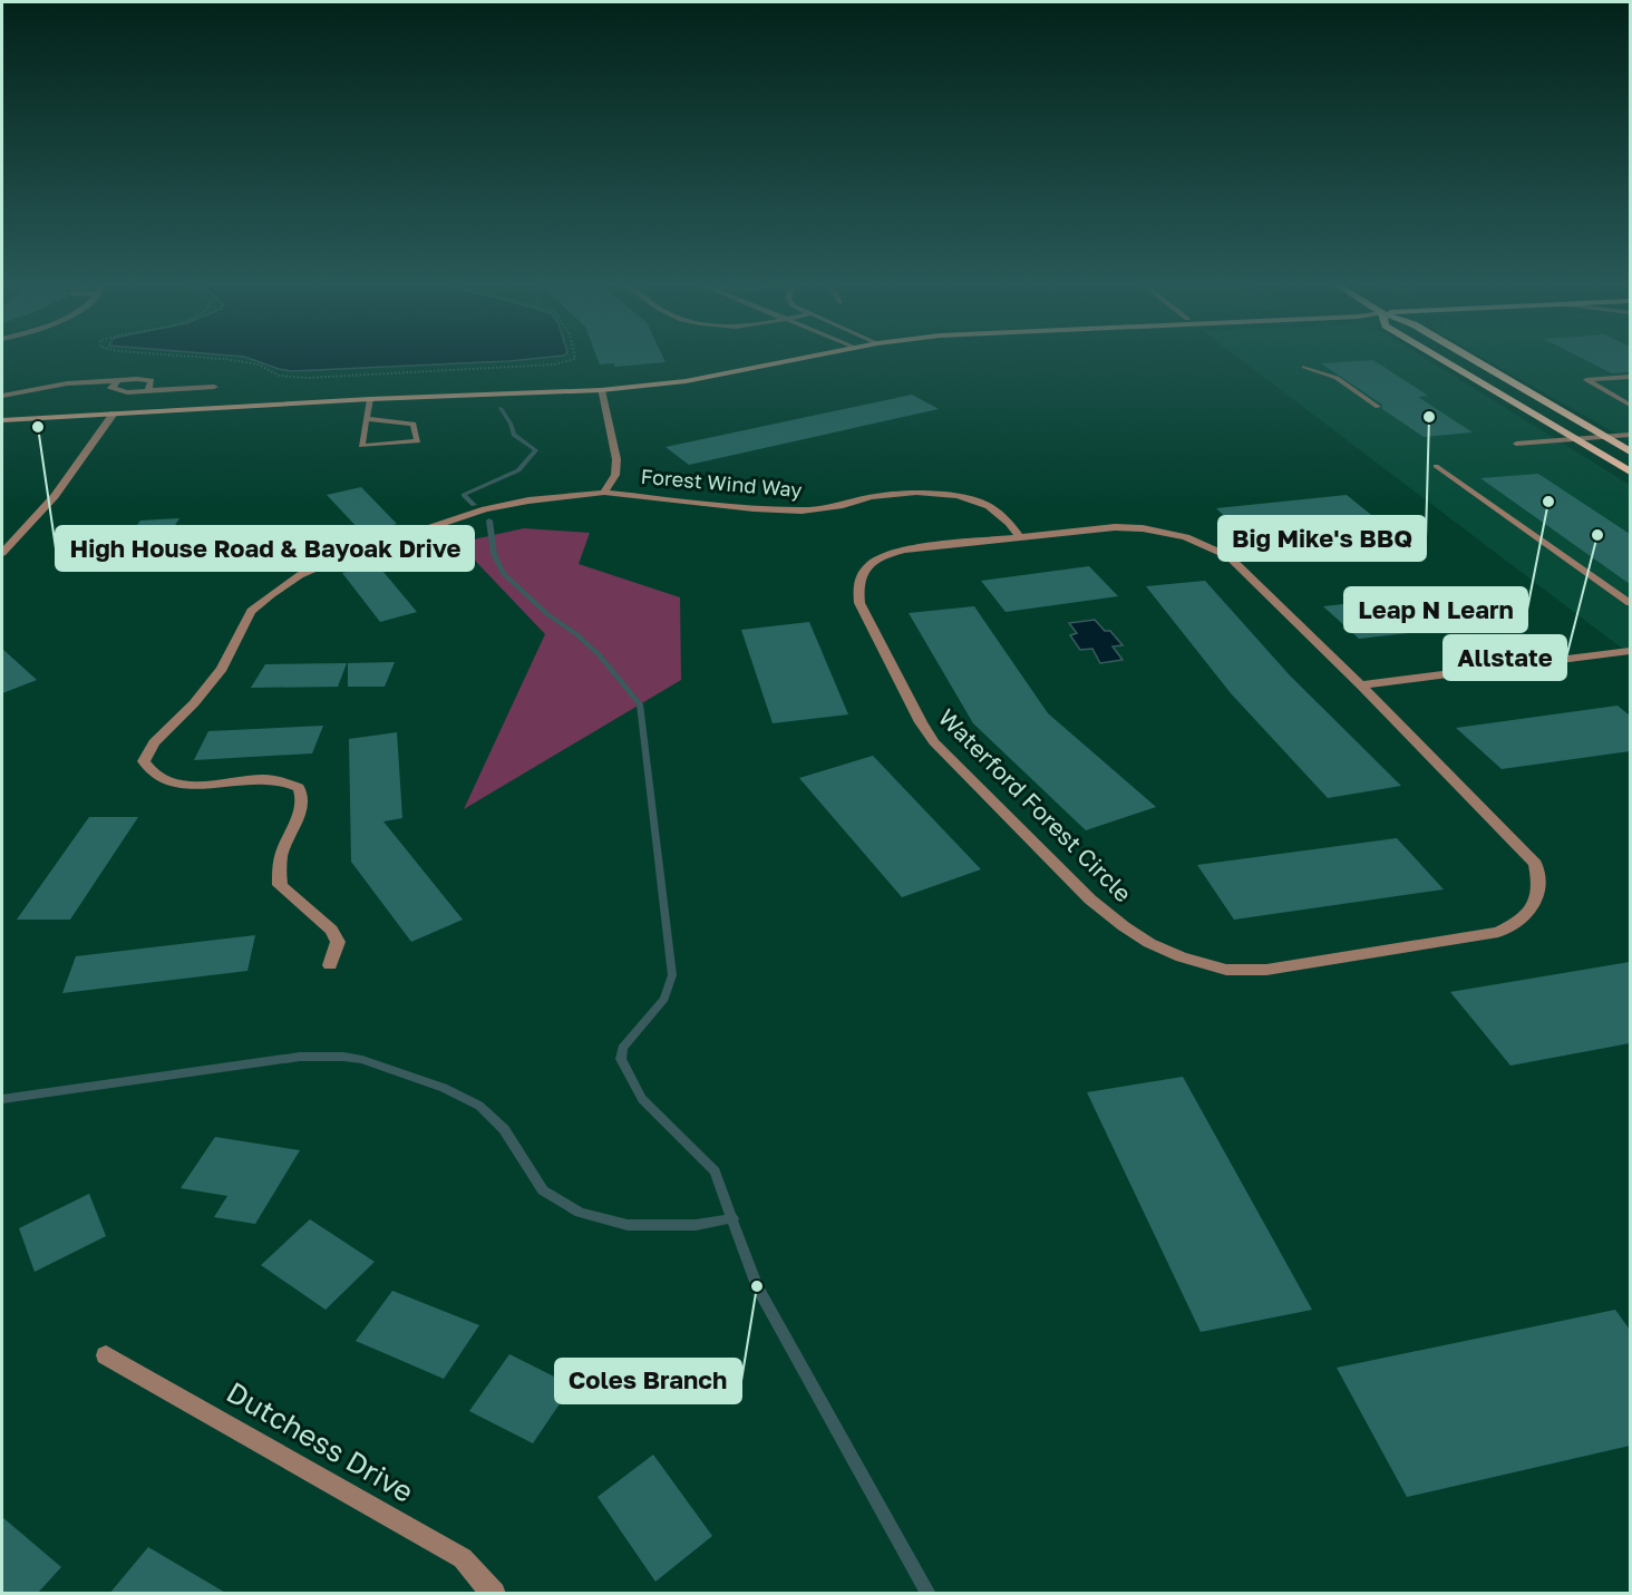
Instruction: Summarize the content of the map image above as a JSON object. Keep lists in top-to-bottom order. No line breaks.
{"streets":{"street":["Forest Wind Way","Waterford Forest Circle","Dutchess Drive"]},"crossings":[["Forest Wind Way","Waterford Forest Circle"]],"places":["Big Mike's BBQ","High House Road & Bayoak Drive","Leap N Learn","Allstate","Coles Branch"]}
